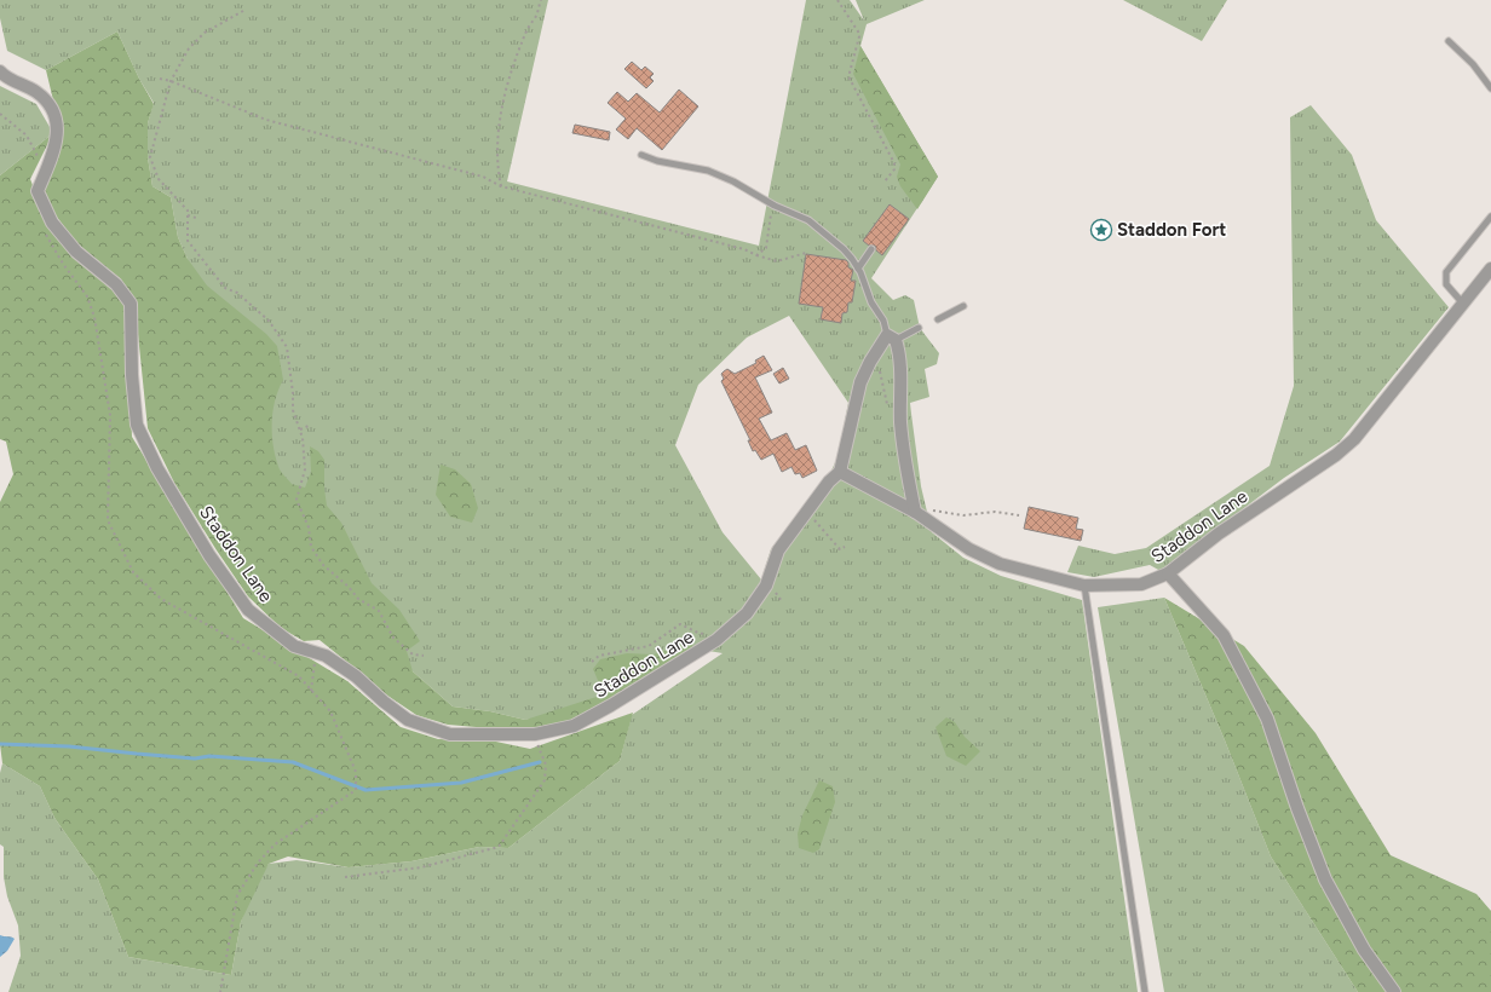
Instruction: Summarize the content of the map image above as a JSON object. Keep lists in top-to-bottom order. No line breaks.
{"streets":{"street":["Staddon Lane"]},"places":{"place":["Staddon Fort"]}}
